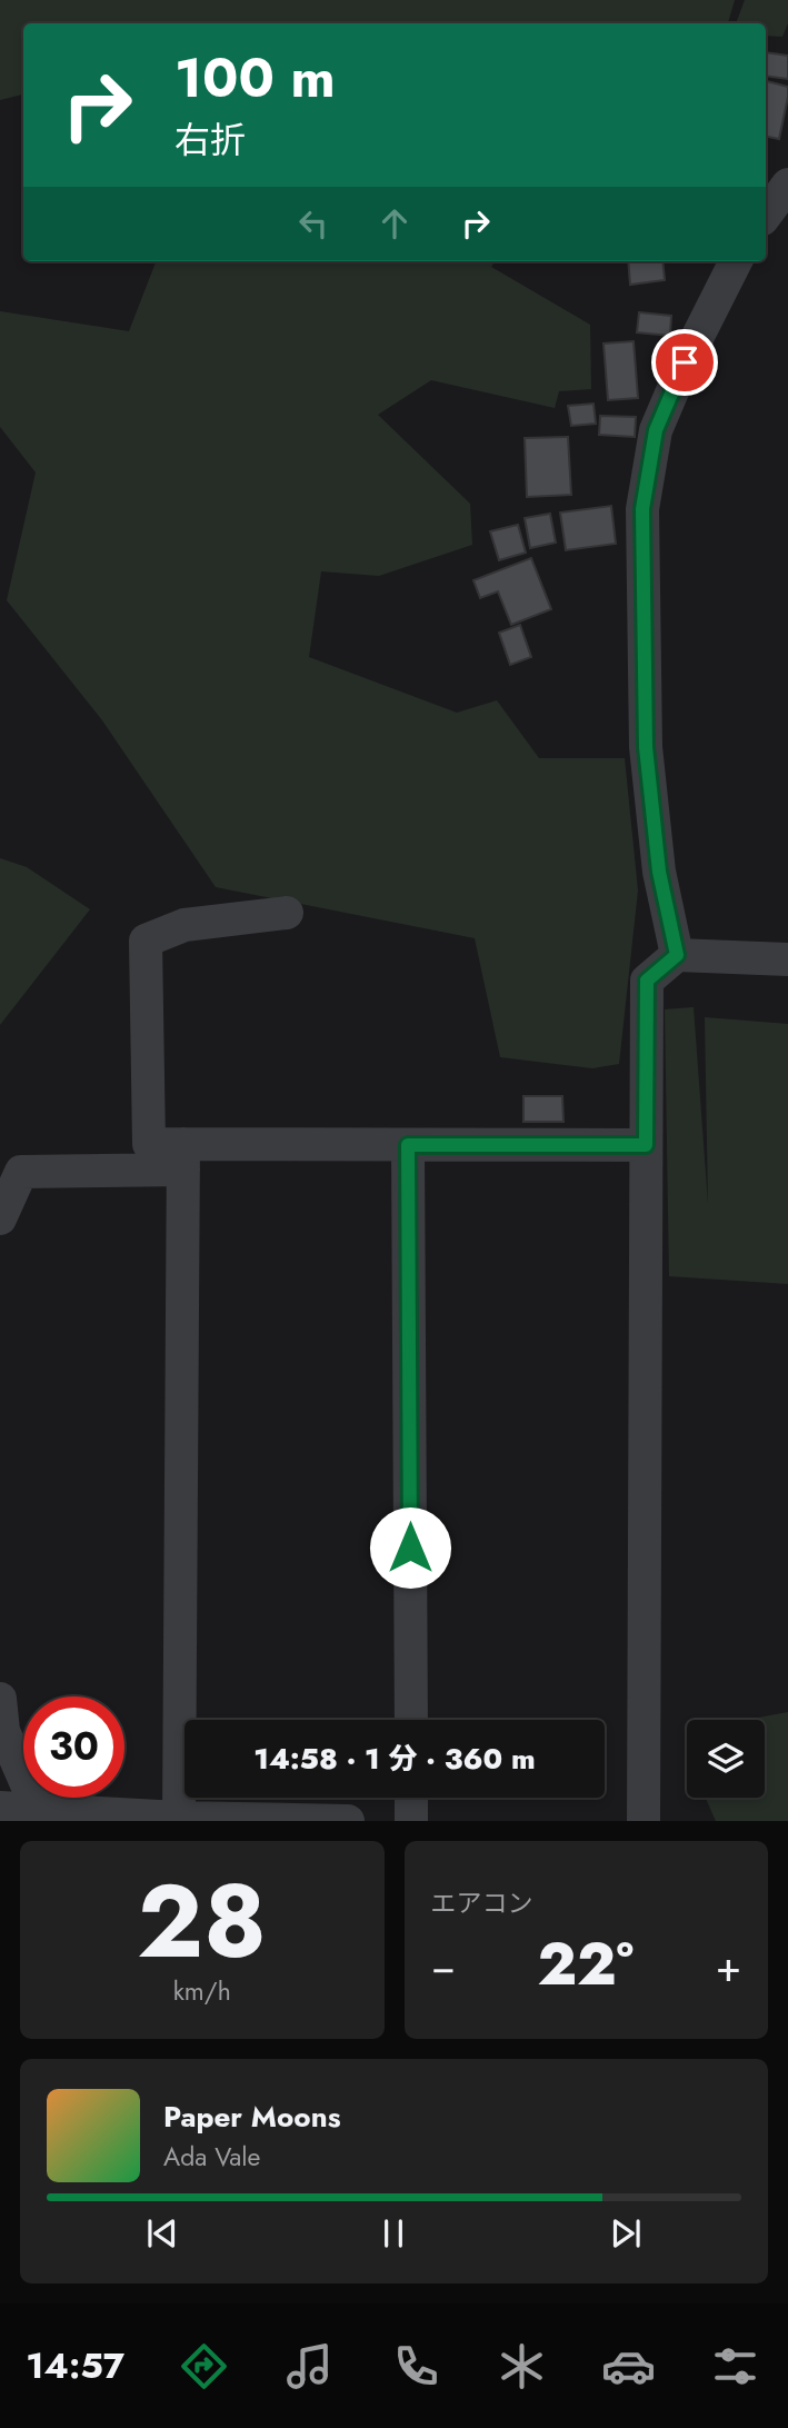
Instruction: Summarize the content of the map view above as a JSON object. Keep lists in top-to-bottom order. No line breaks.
{"page":{"turn":["100 m","右折"],"limit":"30","trip":"14:58 · 1 分 · 360 m","tile":[["28","km/h"],"エアコン"],"heat":["−","22°","+"],"song":["Paper Moons","Ada Vale"],"tabs":"14:57"}}
